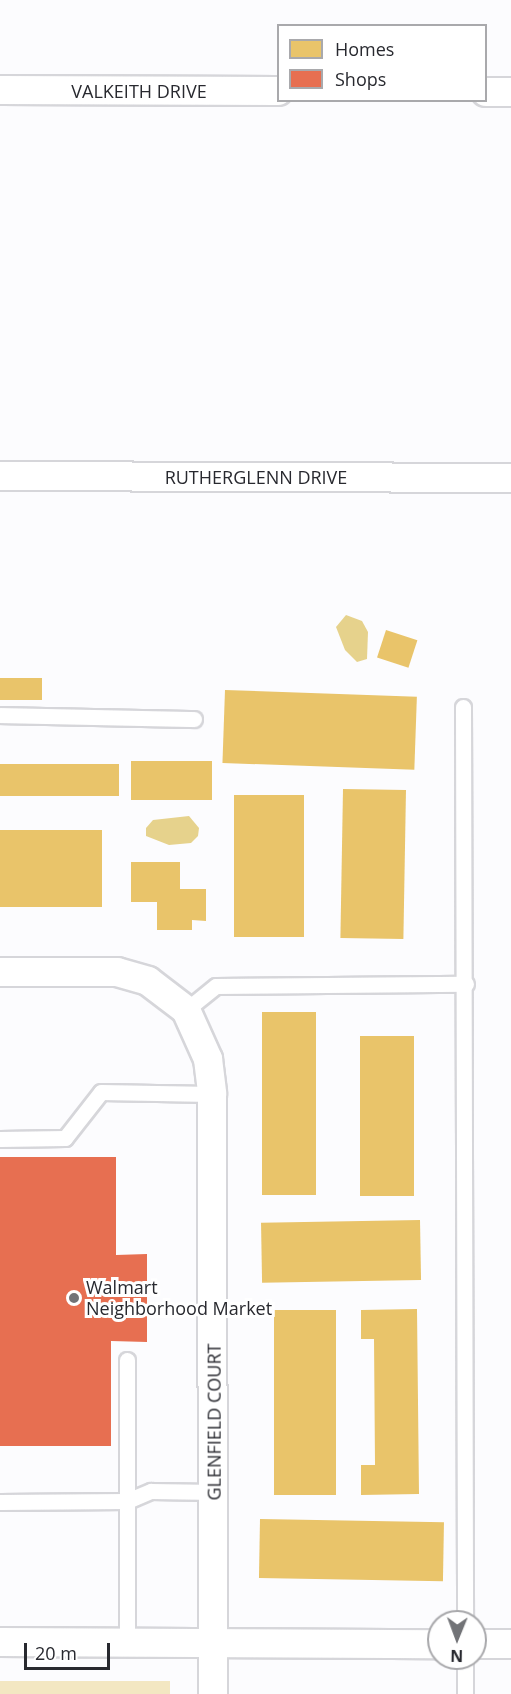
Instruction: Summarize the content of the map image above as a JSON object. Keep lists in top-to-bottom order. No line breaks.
{"streets":{"street":["VALKEITH DRIVE","RUTHERGLENN DRIVE","GLENFIELD COURT"]},"places":["Walmart Neighborhood Market"],"legend":["Homes","Shops"],"scale_bar":"20 m","north":"bottom"}
